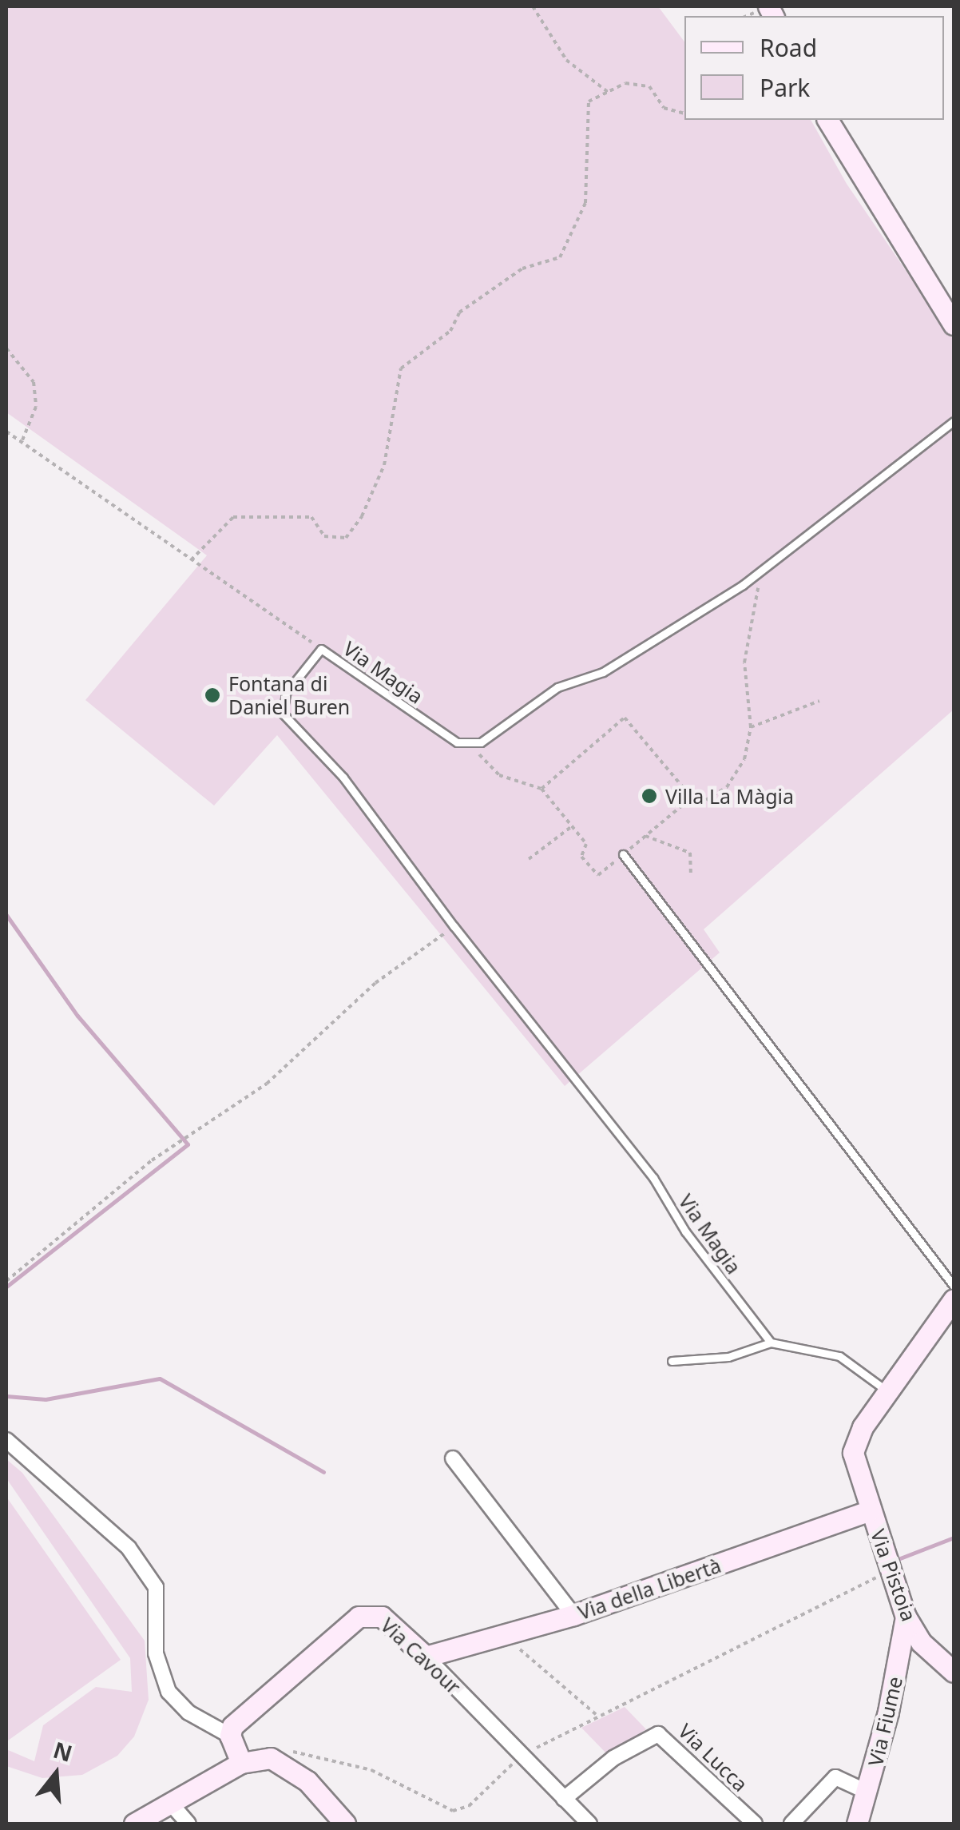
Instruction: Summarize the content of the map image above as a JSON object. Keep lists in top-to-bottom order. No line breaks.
{"streets":{"street":["Via Pistoia","Via della Libertà","Via Cavour","Via Fiume","Via Lucca"],"lane":["Via Magia"]},"crossings":[["Via Pistoia","Via della Libertà"],["Via Pistoia","Via Fiume"],["Via della Libertà","Via Cavour"],["Via Cavour","Via Lucca"]],"places":["Fontana di Daniel Buren","Villa La Màgia"],"legend":["Road","Park"],"north":"top"}
